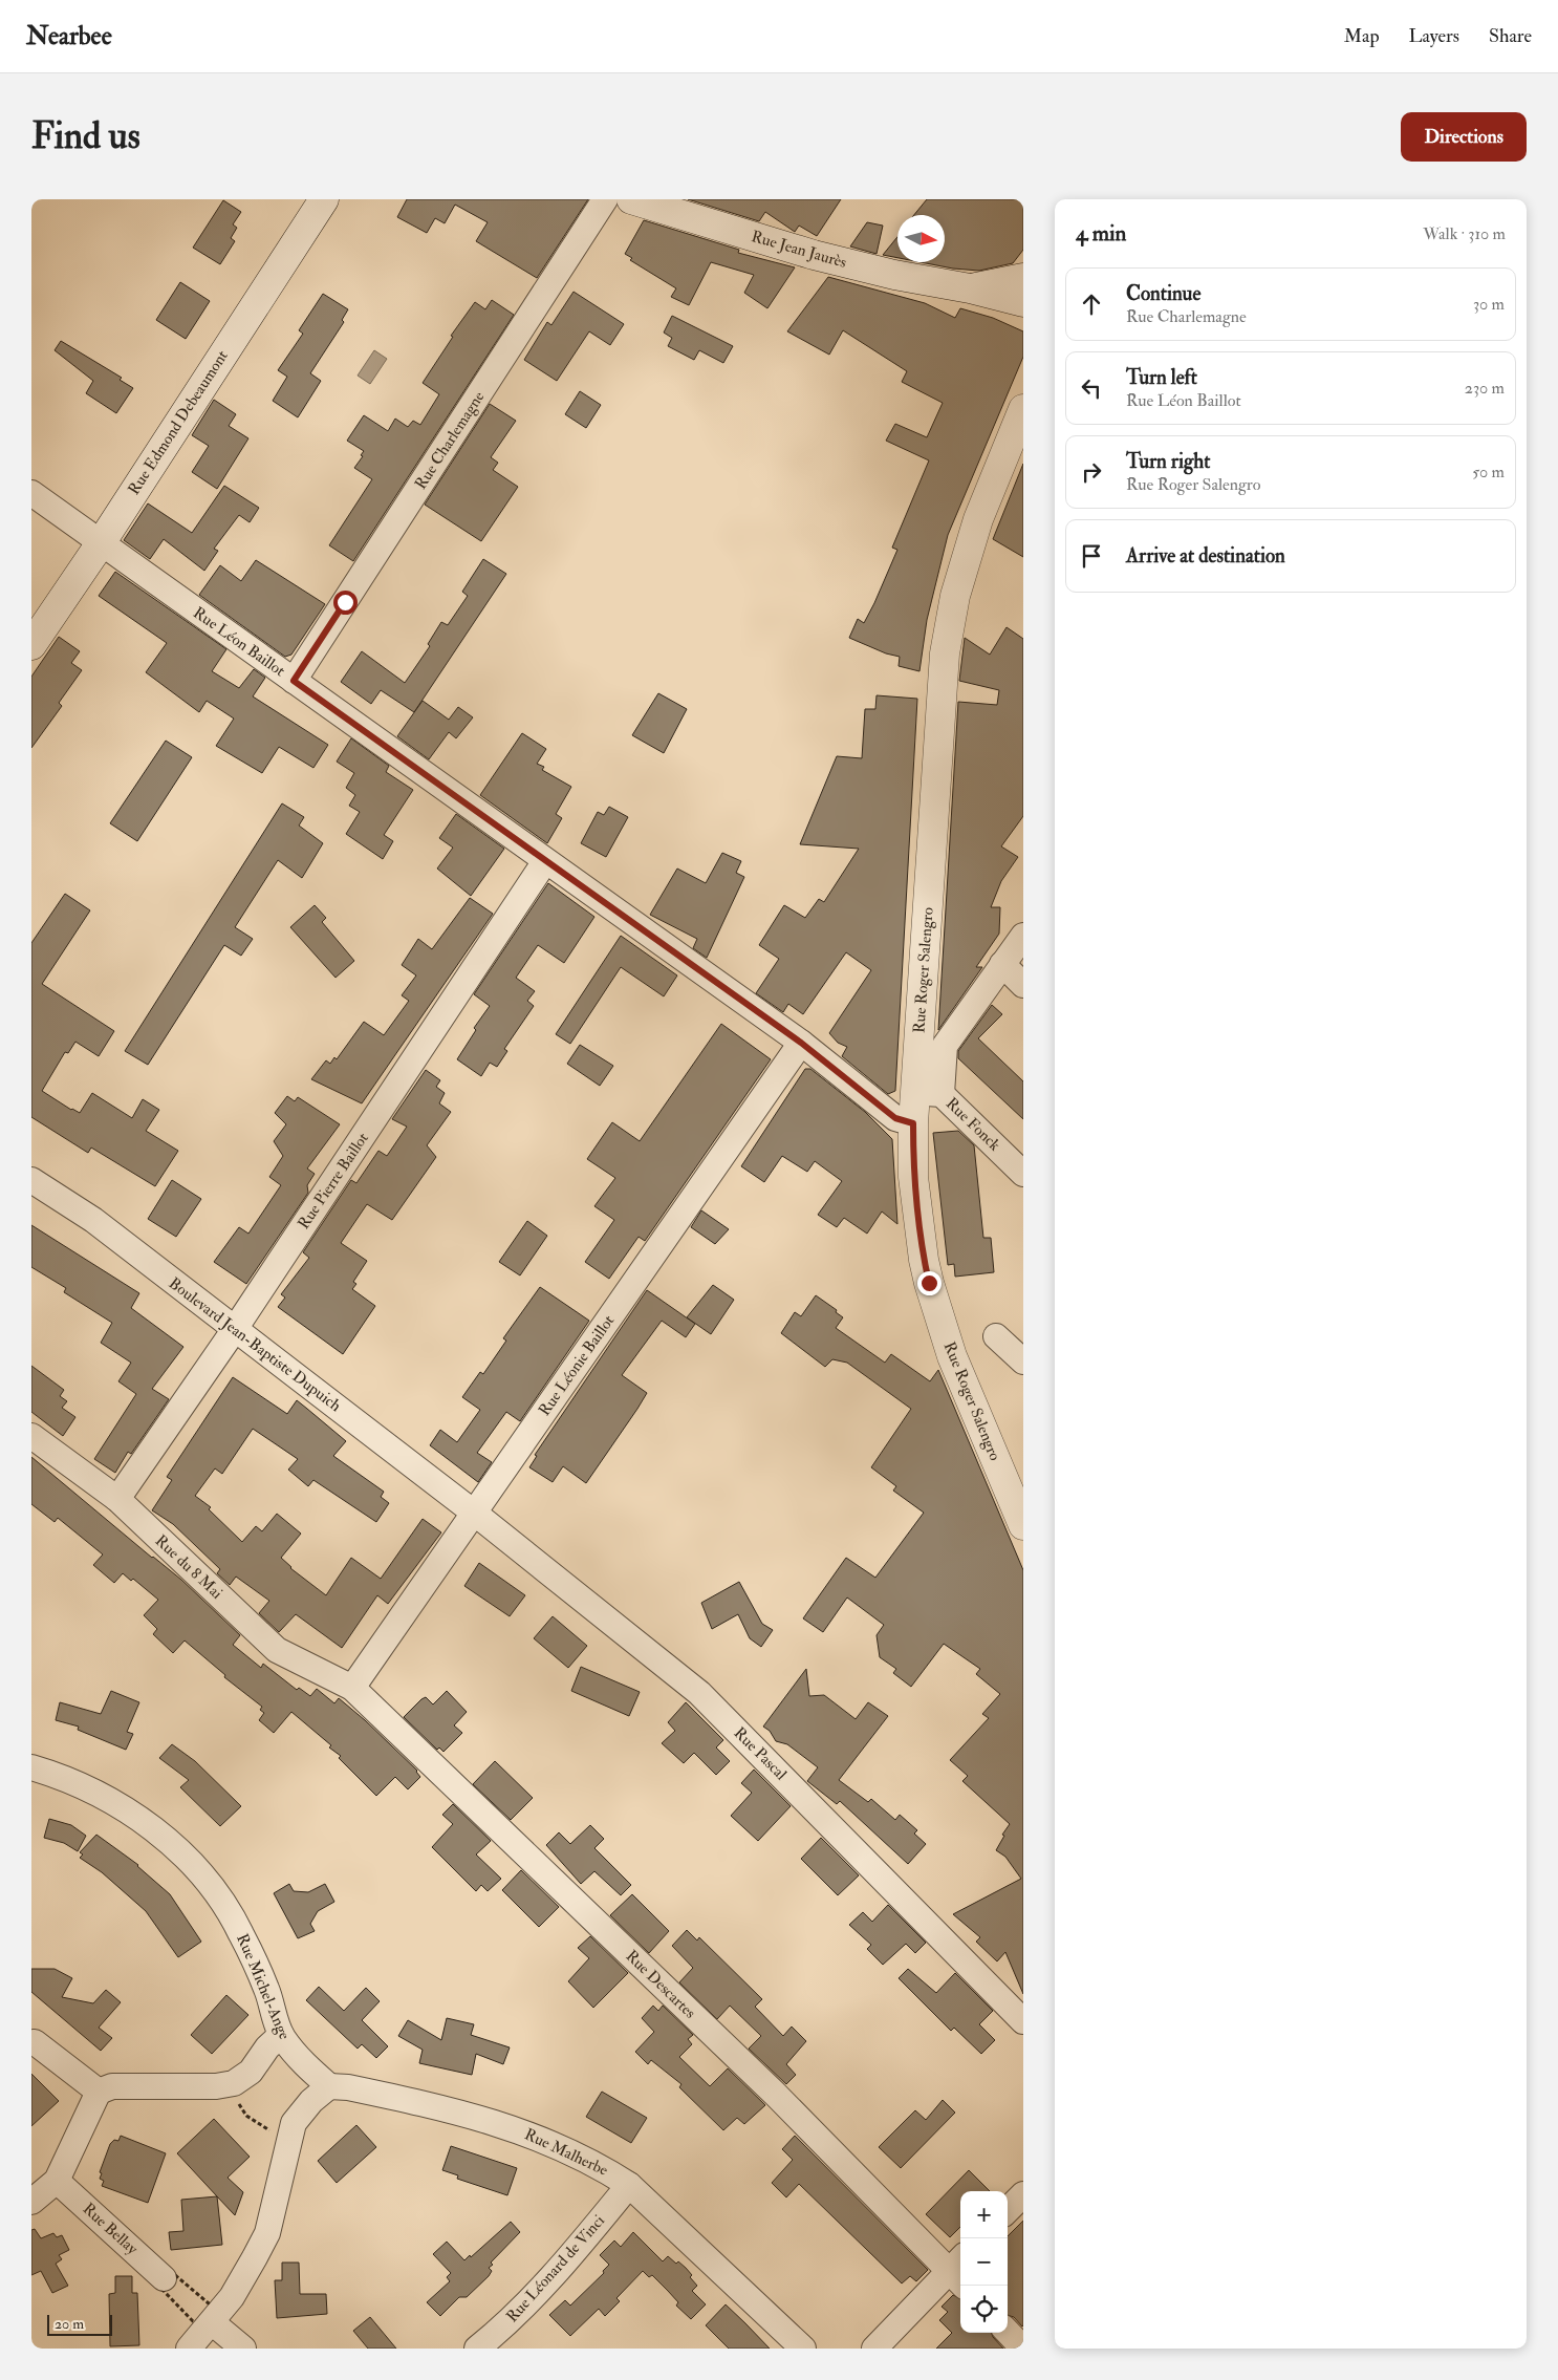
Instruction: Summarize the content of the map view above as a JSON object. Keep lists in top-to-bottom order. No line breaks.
{"streets":{"street":["Rue Jean Jaurès","Rue Edmond Debeaumont","Rue Charlemagne","Rue Léon Baillot","Rue Roger Salengro","Rue Fonck","Rue Pierre Baillot","Boulevard Jean-Baptiste Dupuich","Rue Léonie Baillot","Rue du 8 Mai","Rue Pascal","Rue Descartes","Rue Michel-Ange","Rue Malherbe","Rue Bellay","Rue Léonard de Vinci"]},"crossings":[["Rue Edmond Debeaumont","Rue Léon Baillot"],["Rue Charlemagne","Rue Léon Baillot"],["Rue Léon Baillot","Rue Roger Salengro"],["Rue Léon Baillot","Rue Pierre Baillot"],["Rue Léon Baillot","Rue Léonie Baillot"],["Rue Roger Salengro","Rue Fonck"],["Rue Pierre Baillot","Boulevard Jean-Baptiste Dupuich"],["Rue Pierre Baillot","Rue du 8 Mai"],["Boulevard Jean-Baptiste Dupuich","Rue Léonie Baillot"],["Boulevard Jean-Baptiste Dupuich","Rue Pascal"],["Rue Léonie Baillot","Rue du 8 Mai"],["Rue Léonie Baillot","Rue Pascal"],["Rue Léonie Baillot","Rue Descartes"],["Rue du 8 Mai","Rue Descartes"],["Rue Michel-Ange","Rue Malherbe"],["Rue Malherbe","Rue Léonard de Vinci"]],"scale_bar":"20 m","north":"right","page":{"header":"Nearbee","nav":["Map","Layers","Share"],"buttons":"Directions","title":"Find us","heading":["4 min","Walk · 310 m"],"list":[["Continue","Rue Charlemagne","30 m"],["Turn left","Rue Léon Baillot","230 m"],["Turn right","Rue Roger Salengro","50 m"],"Arrive at destination"],"map_buttons":["+","−"],"scale":"20 m"}}
